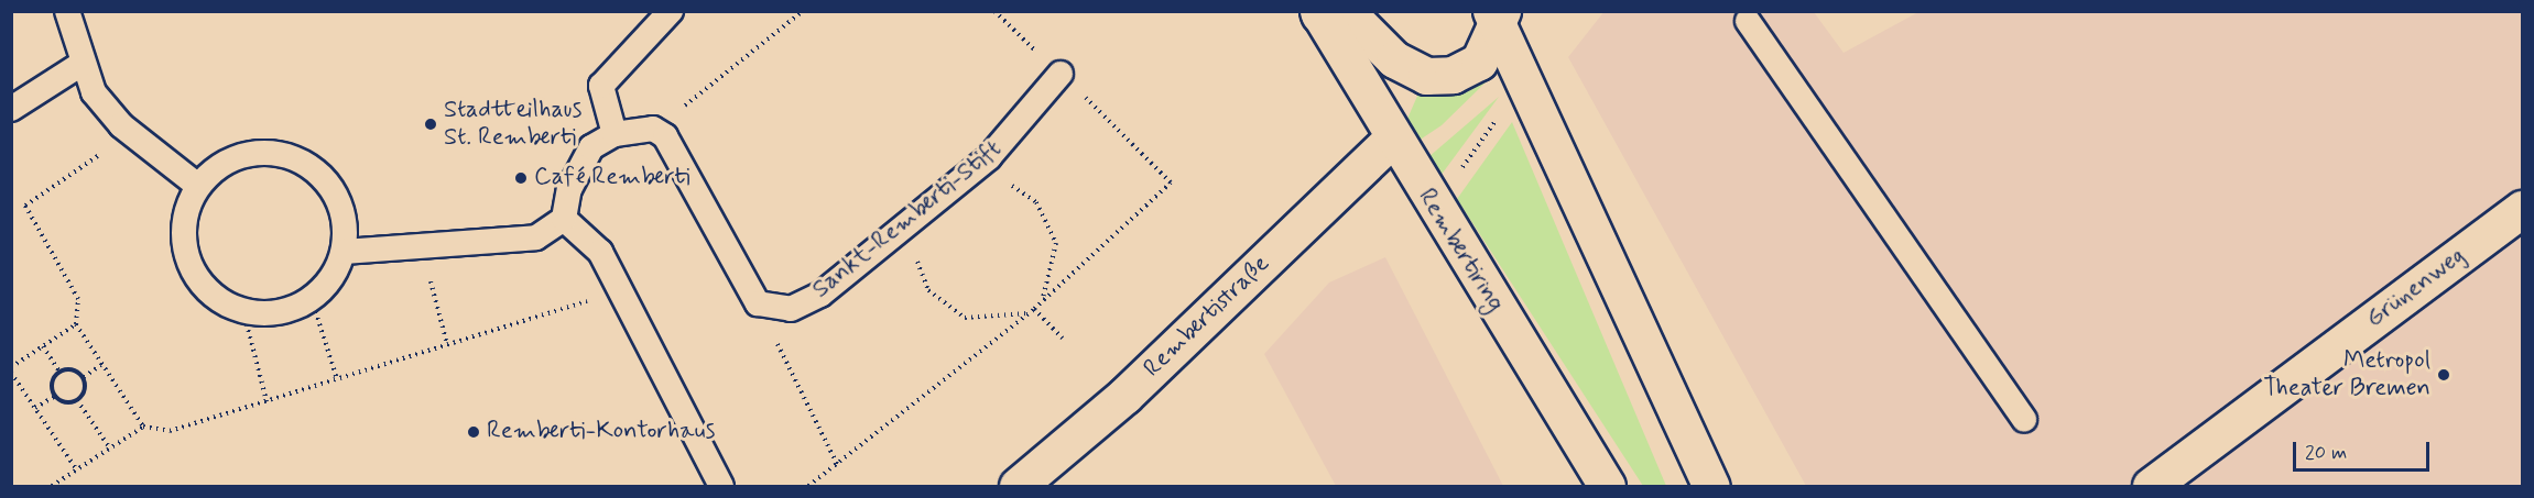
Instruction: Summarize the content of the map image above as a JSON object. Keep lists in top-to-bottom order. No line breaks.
{"streets":{"street":["Rembertiring","Grünenweg","Rembertistraße"],"lane":["Sankt-Remberti-Stift"]},"crossings":[["Rembertiring","Rembertistraße"]],"places":["Stadtteilhaus St. Remberti","Café Remberti","Metropol Theater Bremen","Remberti-Kontorhaus"],"scale_bar":"20 m"}
